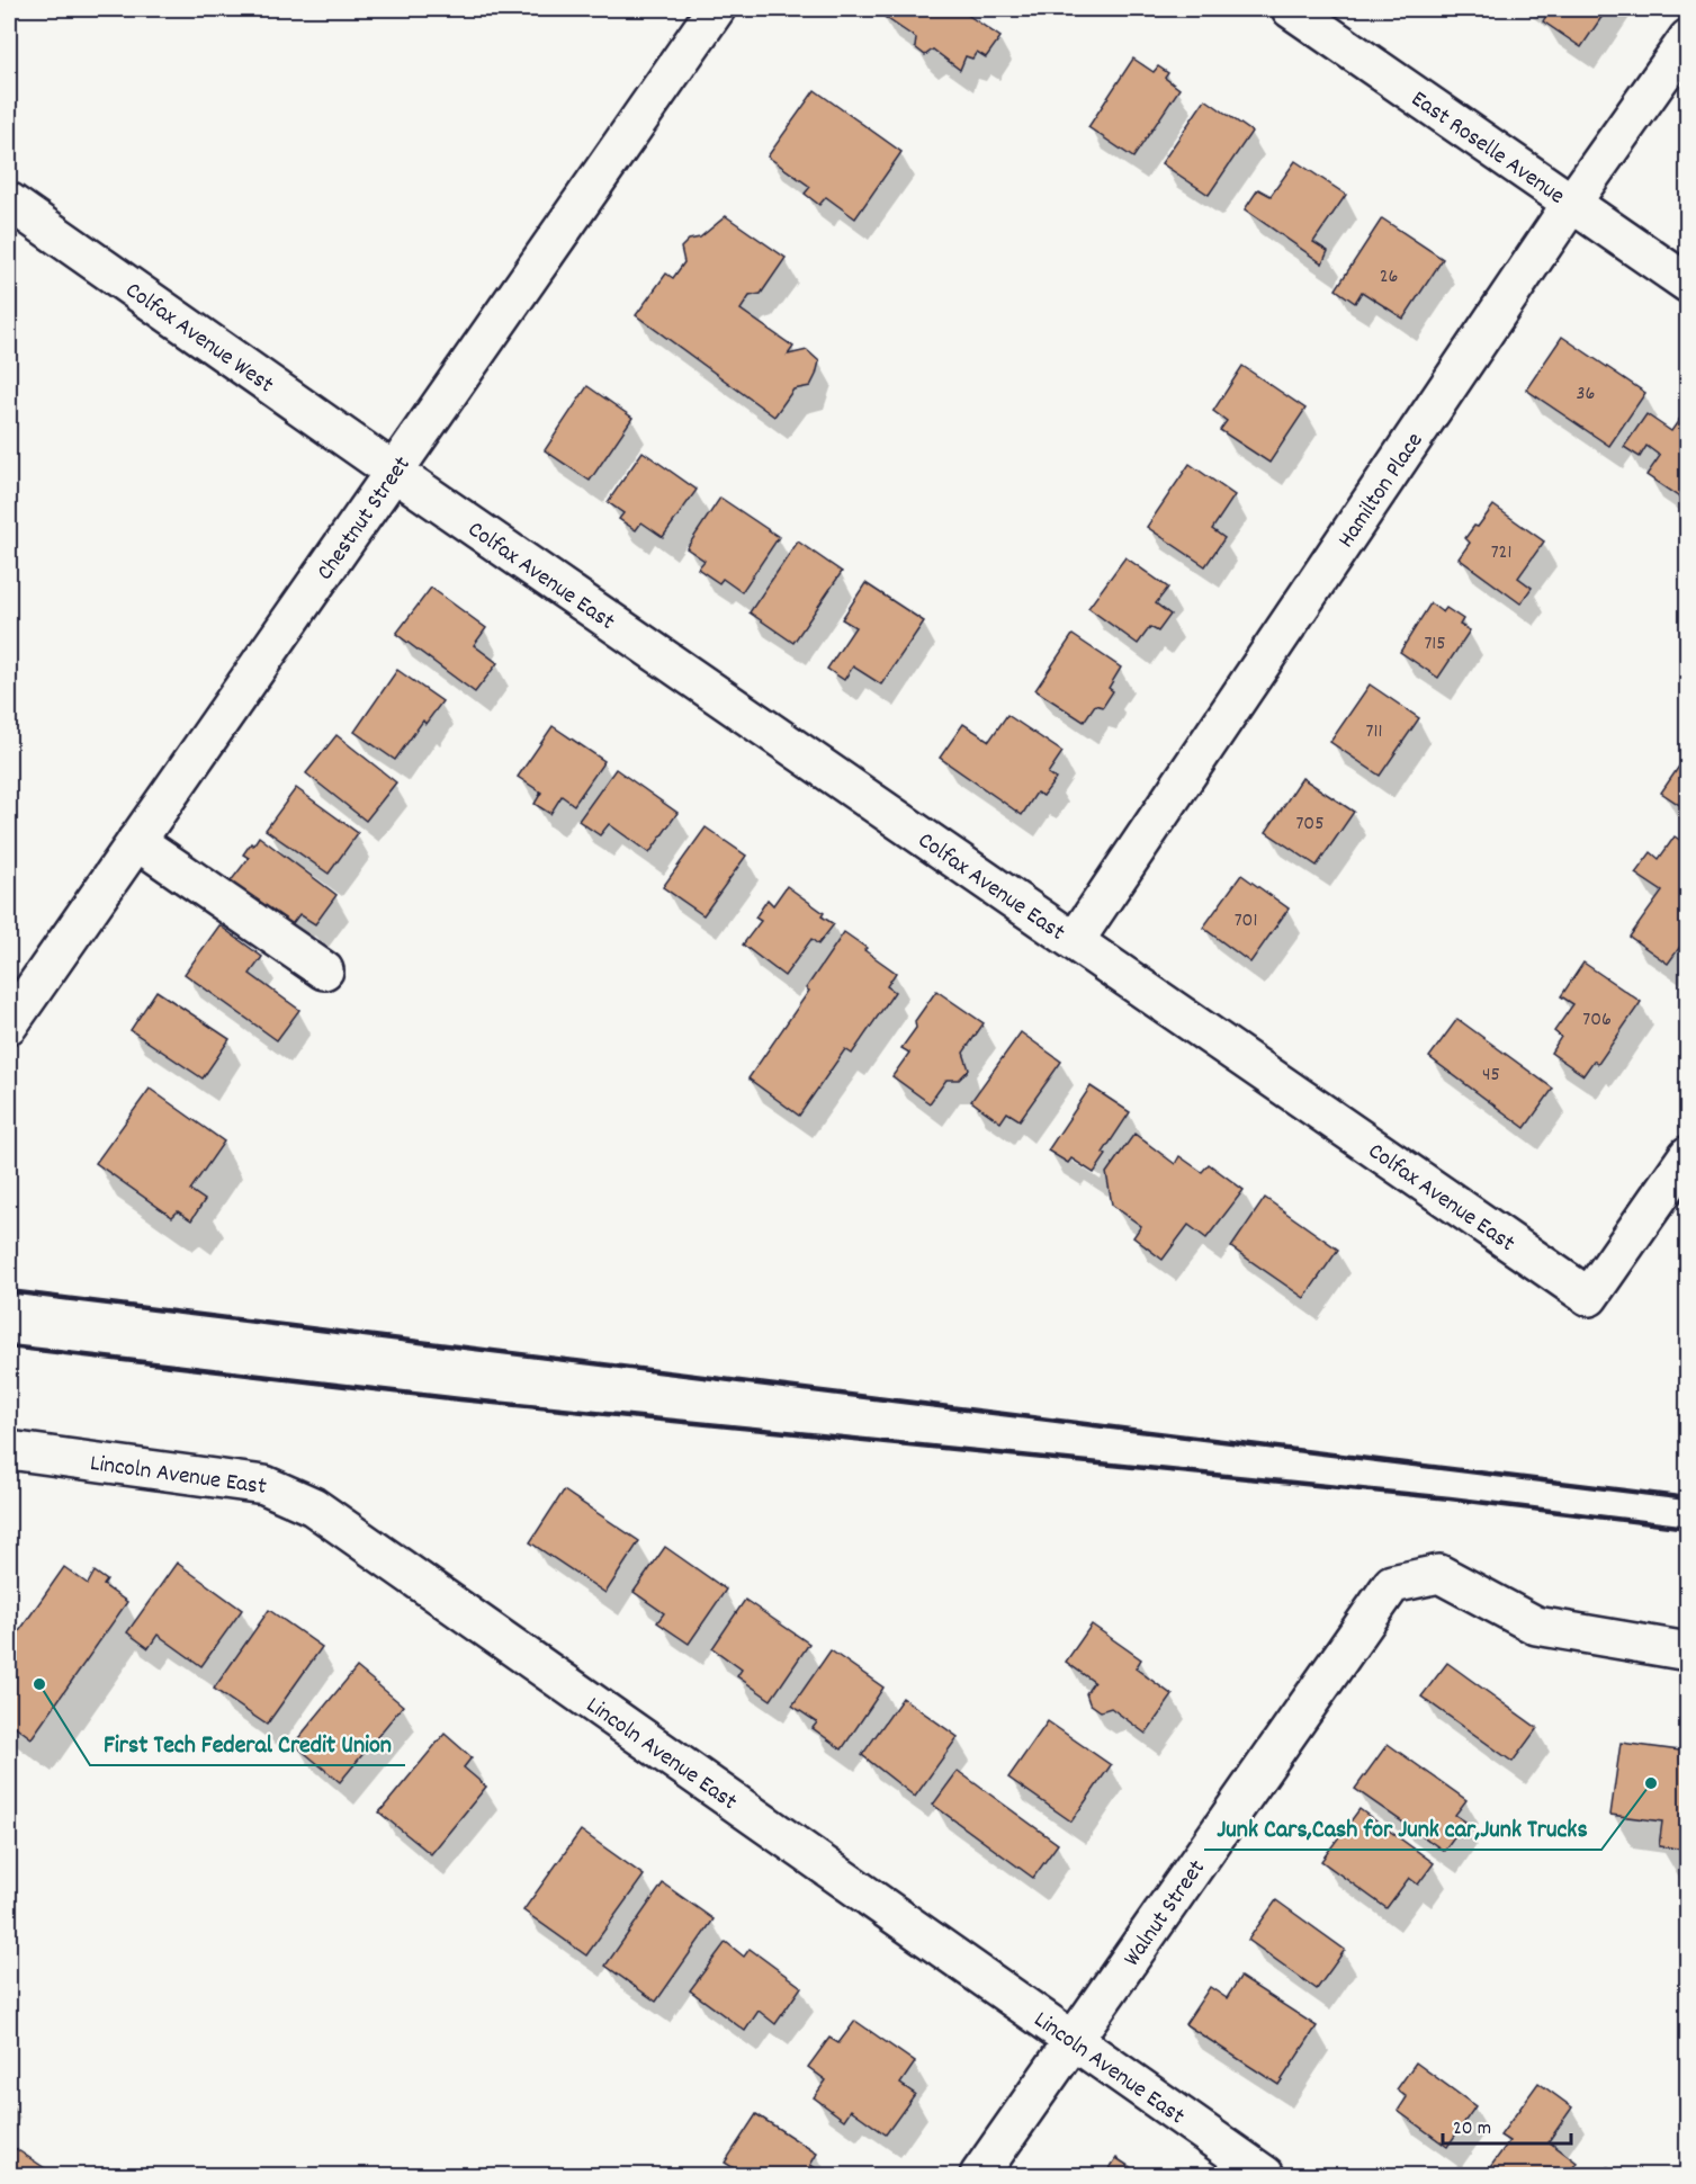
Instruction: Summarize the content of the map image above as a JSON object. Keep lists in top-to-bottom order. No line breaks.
{"streets":{"street":["East Roselle Avenue","Colfax Avenue West","Hamilton Place","Chestnut Street","Colfax Avenue East","Lincoln Avenue East","Walnut Street"]},"crossings":[["East Roselle Avenue","Hamilton Place"],["Colfax Avenue West","Chestnut Street"],["Colfax Avenue West","Colfax Avenue East"],["Hamilton Place","Colfax Avenue East"],["Chestnut Street","Colfax Avenue East"],["Lincoln Avenue East","Walnut Street"]],"places":["First Tech Federal Credit Union","Junk Cars,Cash for Junk car,Junk Trucks"],"house_numbers":["26","36","721","715","711","705","701","706","45"],"scale_bar":"20 m"}
